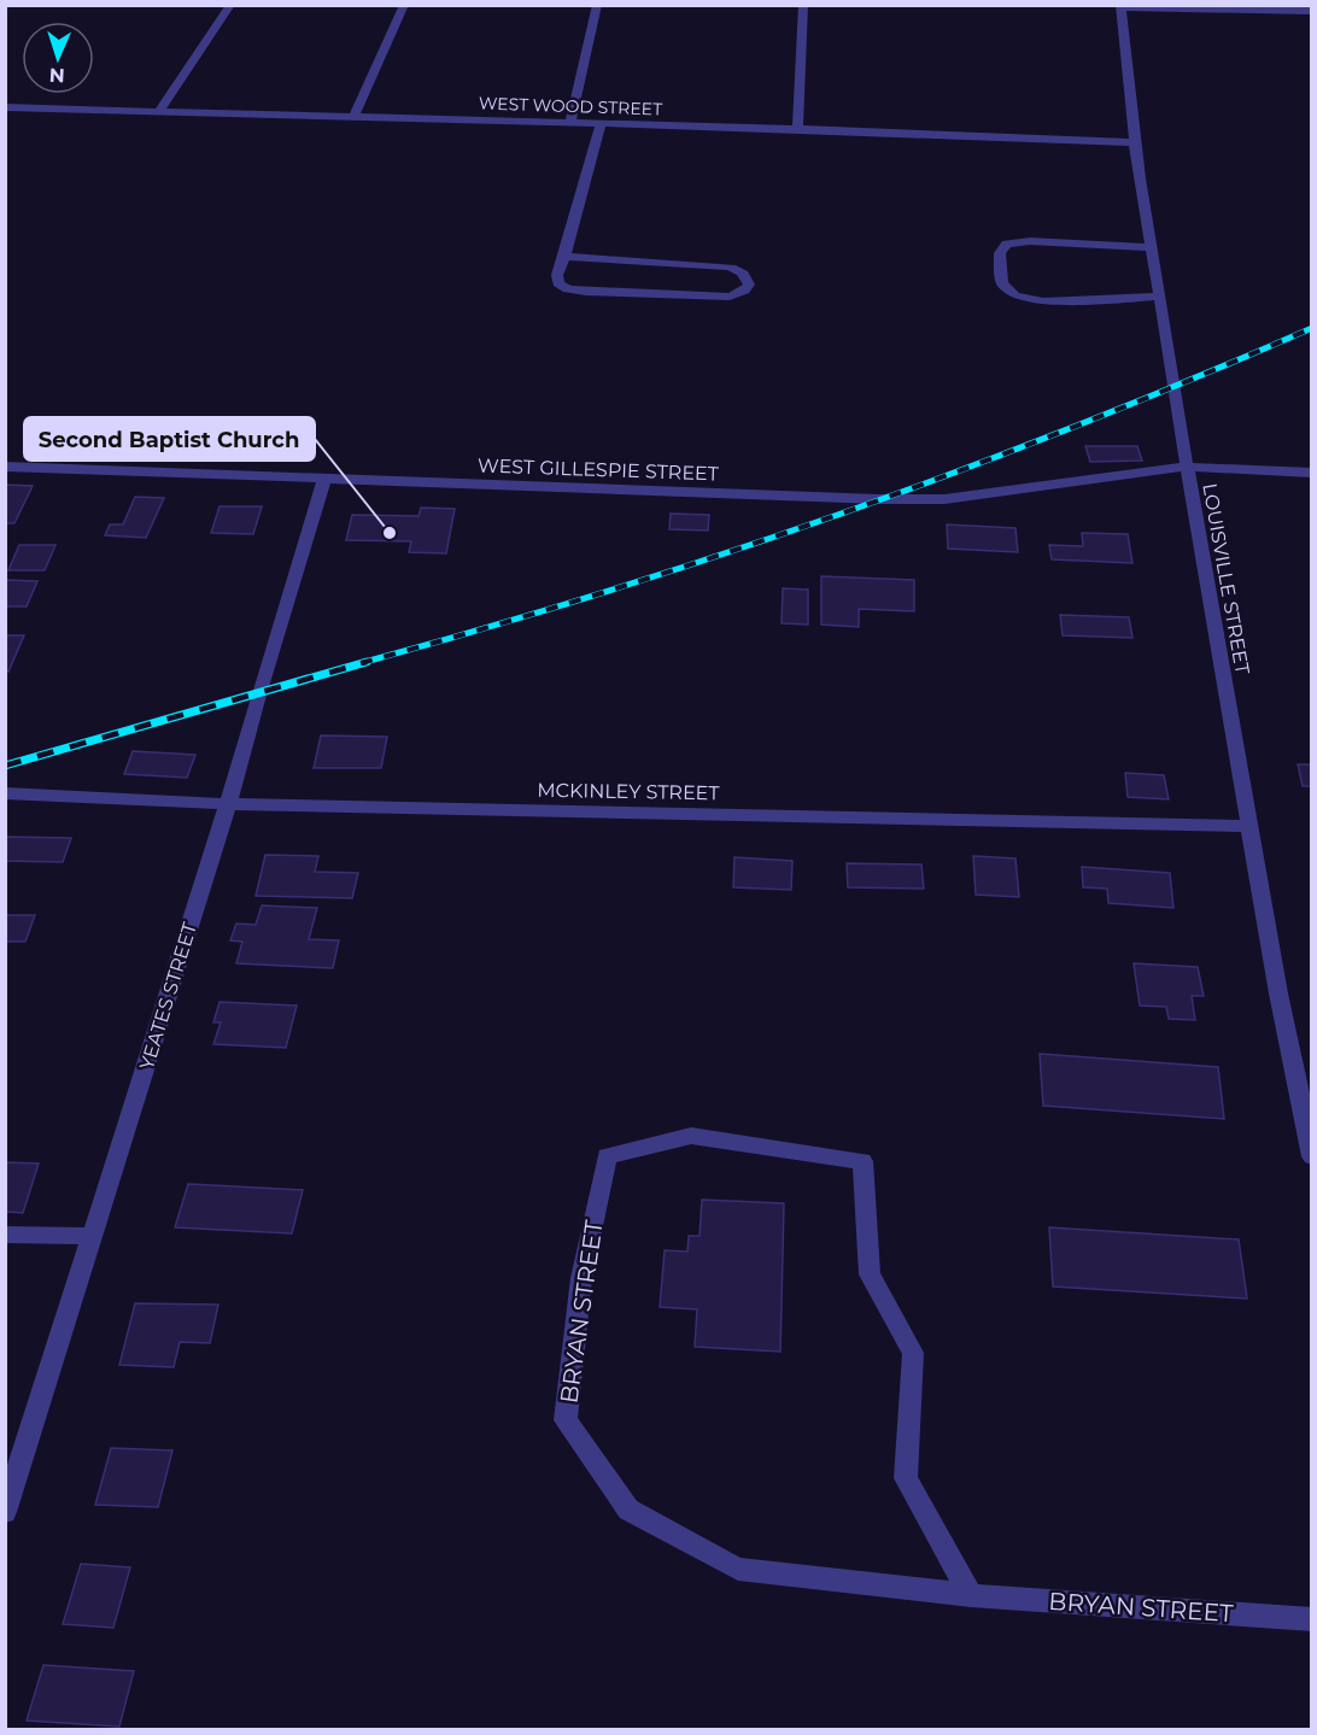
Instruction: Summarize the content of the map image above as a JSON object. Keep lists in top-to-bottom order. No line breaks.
{"streets":{"street":["WEST WOOD STREET","WEST GILLESPIE STREET","LOUISVILLE STREET","MCKINLEY STREET","YEATES STREET","BRYAN STREET"]},"crossings":[["WEST WOOD STREET","LOUISVILLE STREET"],["WEST GILLESPIE STREET","LOUISVILLE STREET"],["WEST GILLESPIE STREET","YEATES STREET"],["LOUISVILLE STREET","MCKINLEY STREET"],["MCKINLEY STREET","YEATES STREET"]],"places":["Second Baptist Church"],"north":"bottom"}
